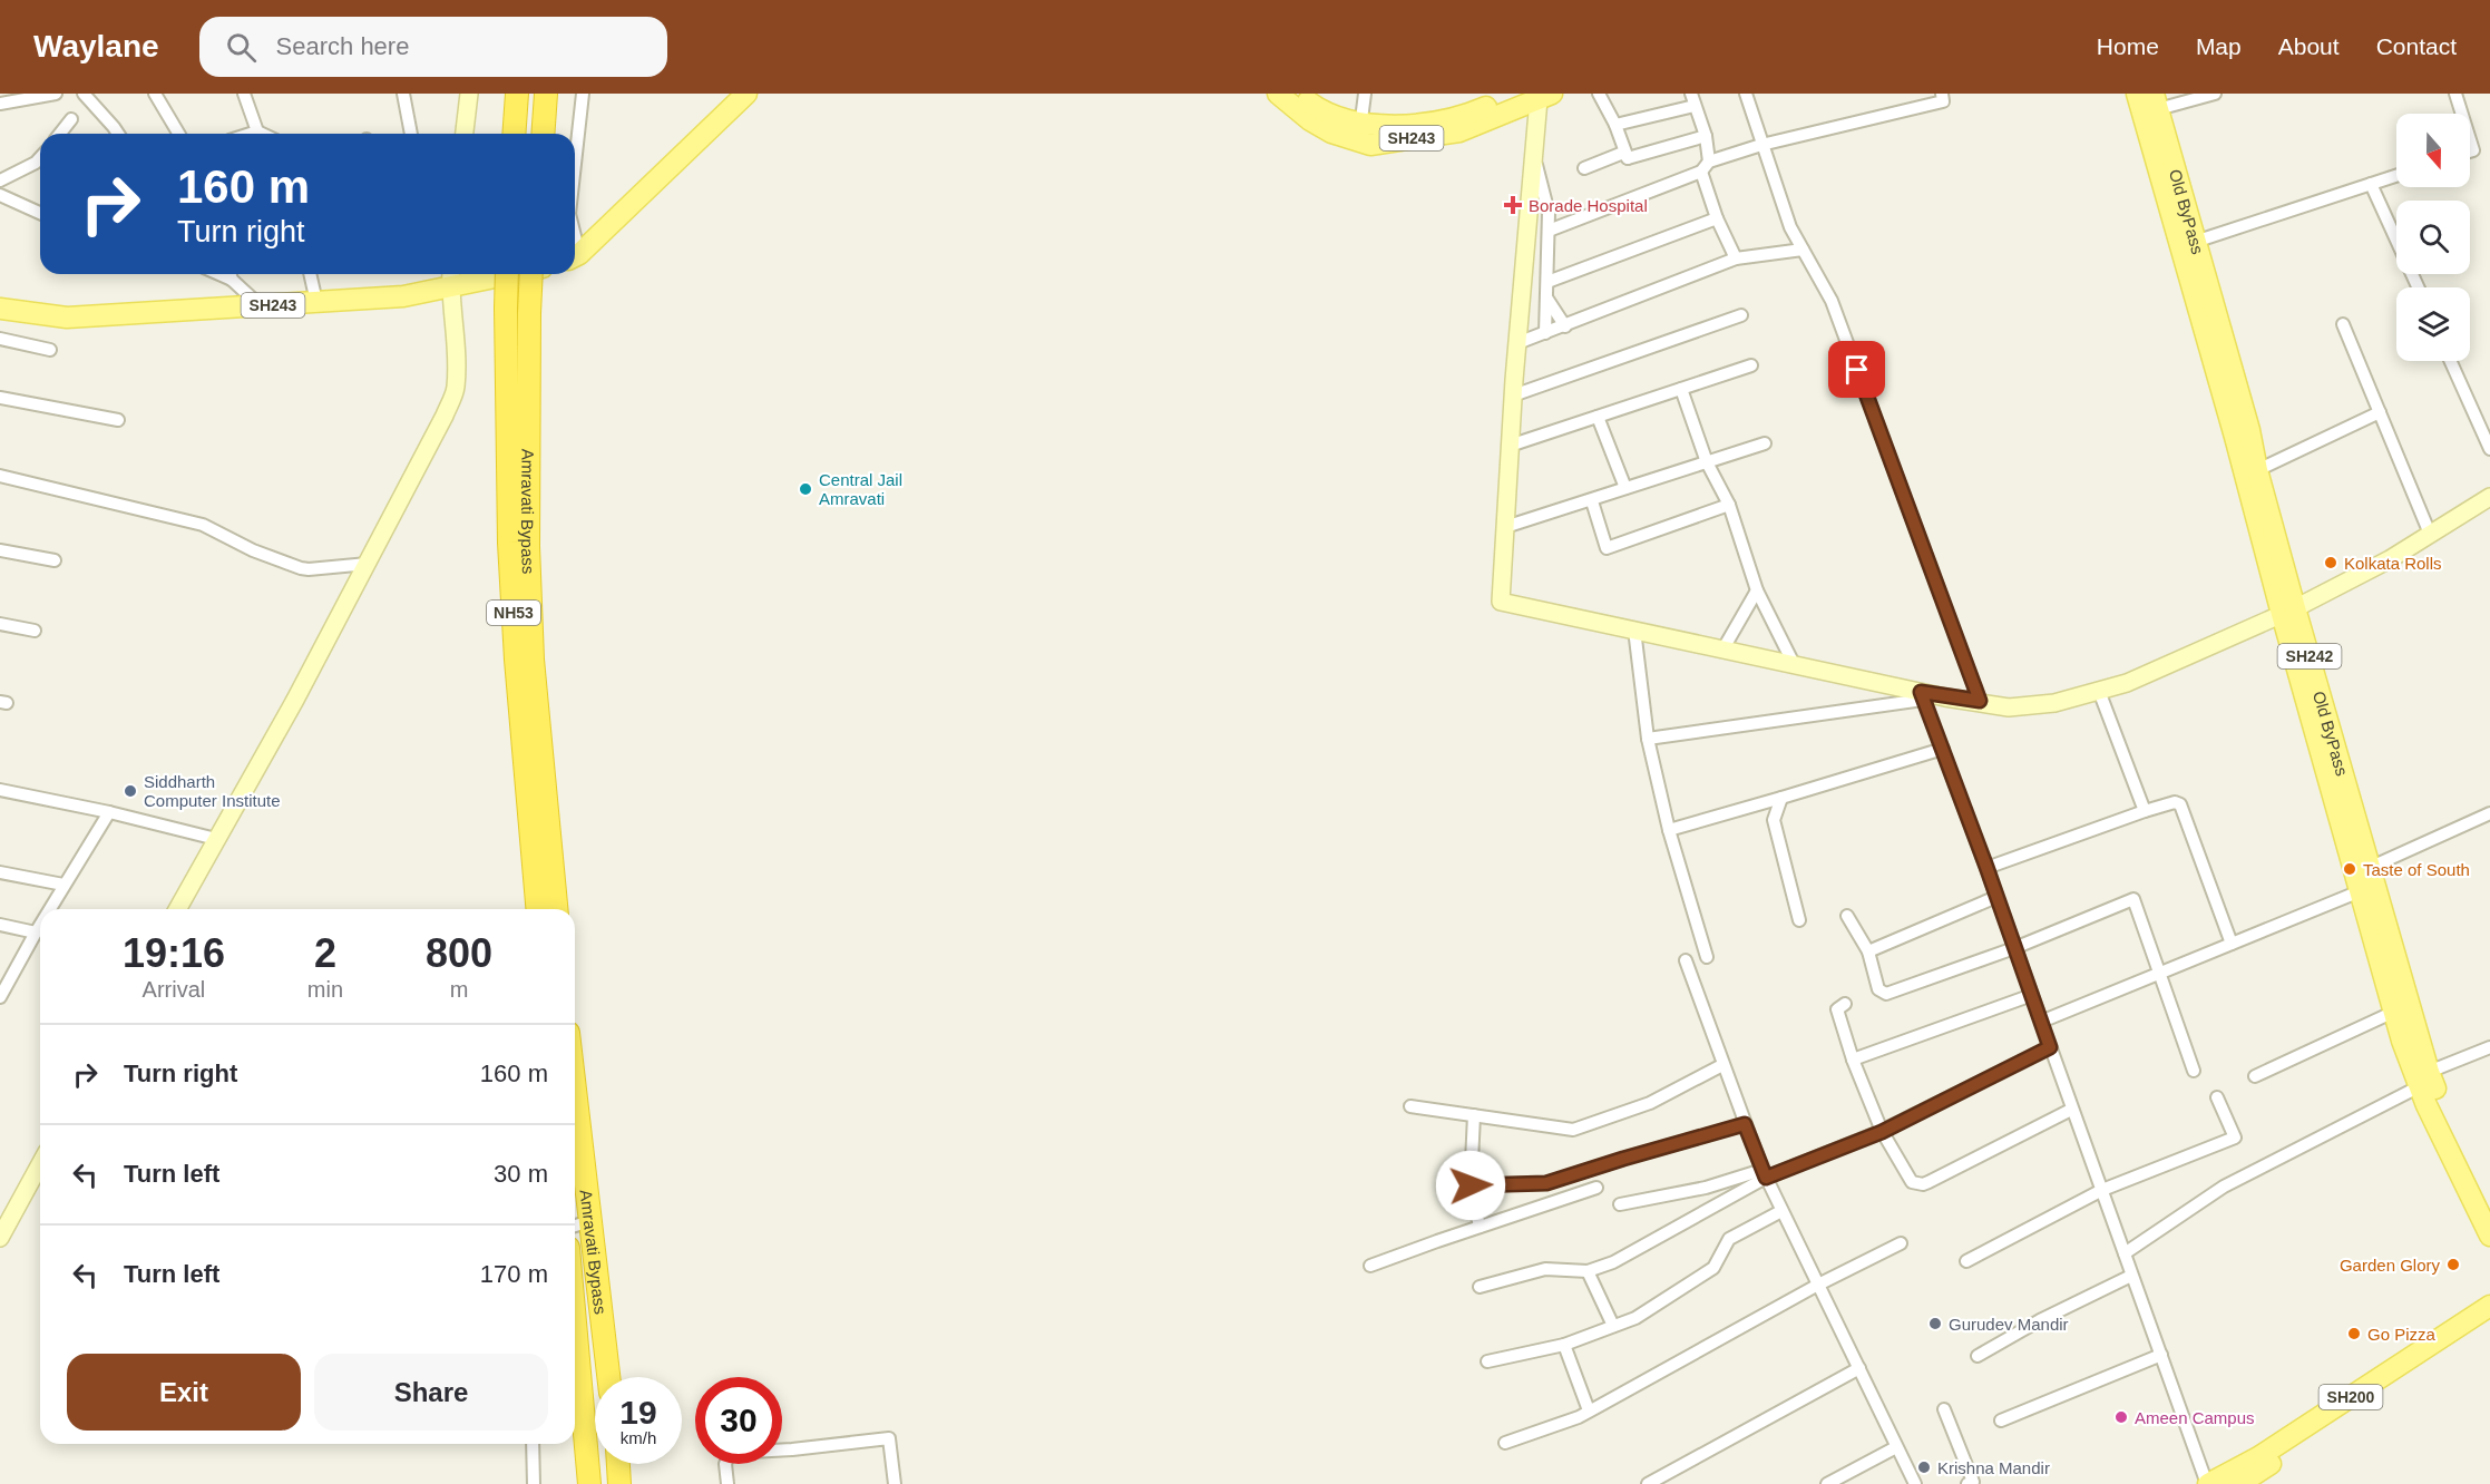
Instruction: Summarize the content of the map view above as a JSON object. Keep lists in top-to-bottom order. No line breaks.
{"streets":{"highway":["Amravati Bypass","NH53"],"main road":["SH243","Old ByPass","SH242","SH200"]},"places":{"health":["Borade Hospital"],"other":["Central Jail Amravati","Kolkata Rolls","Siddharth Computer Institute","Taste of South","Garden Glory","Gurudev Mandir","Go Pizza","Ameen Campus","Krishna Mandir"]},"north":"bottom","page":{"header":"Waylane","search":"Search here","nav":["Home","Map","About","Contact"],"turn":["160 m","Turn right"],"eta":["19:16","Arrival","2","min","800","m"],"list":[{"name":"Turn right","value":"160 m"},{"name":"Turn left","value":"30 m"},{"name":"Turn left","value":"170 m"}],"buttons":["Exit","Share"],"speed":"19 km/h","limit":"30"}}
